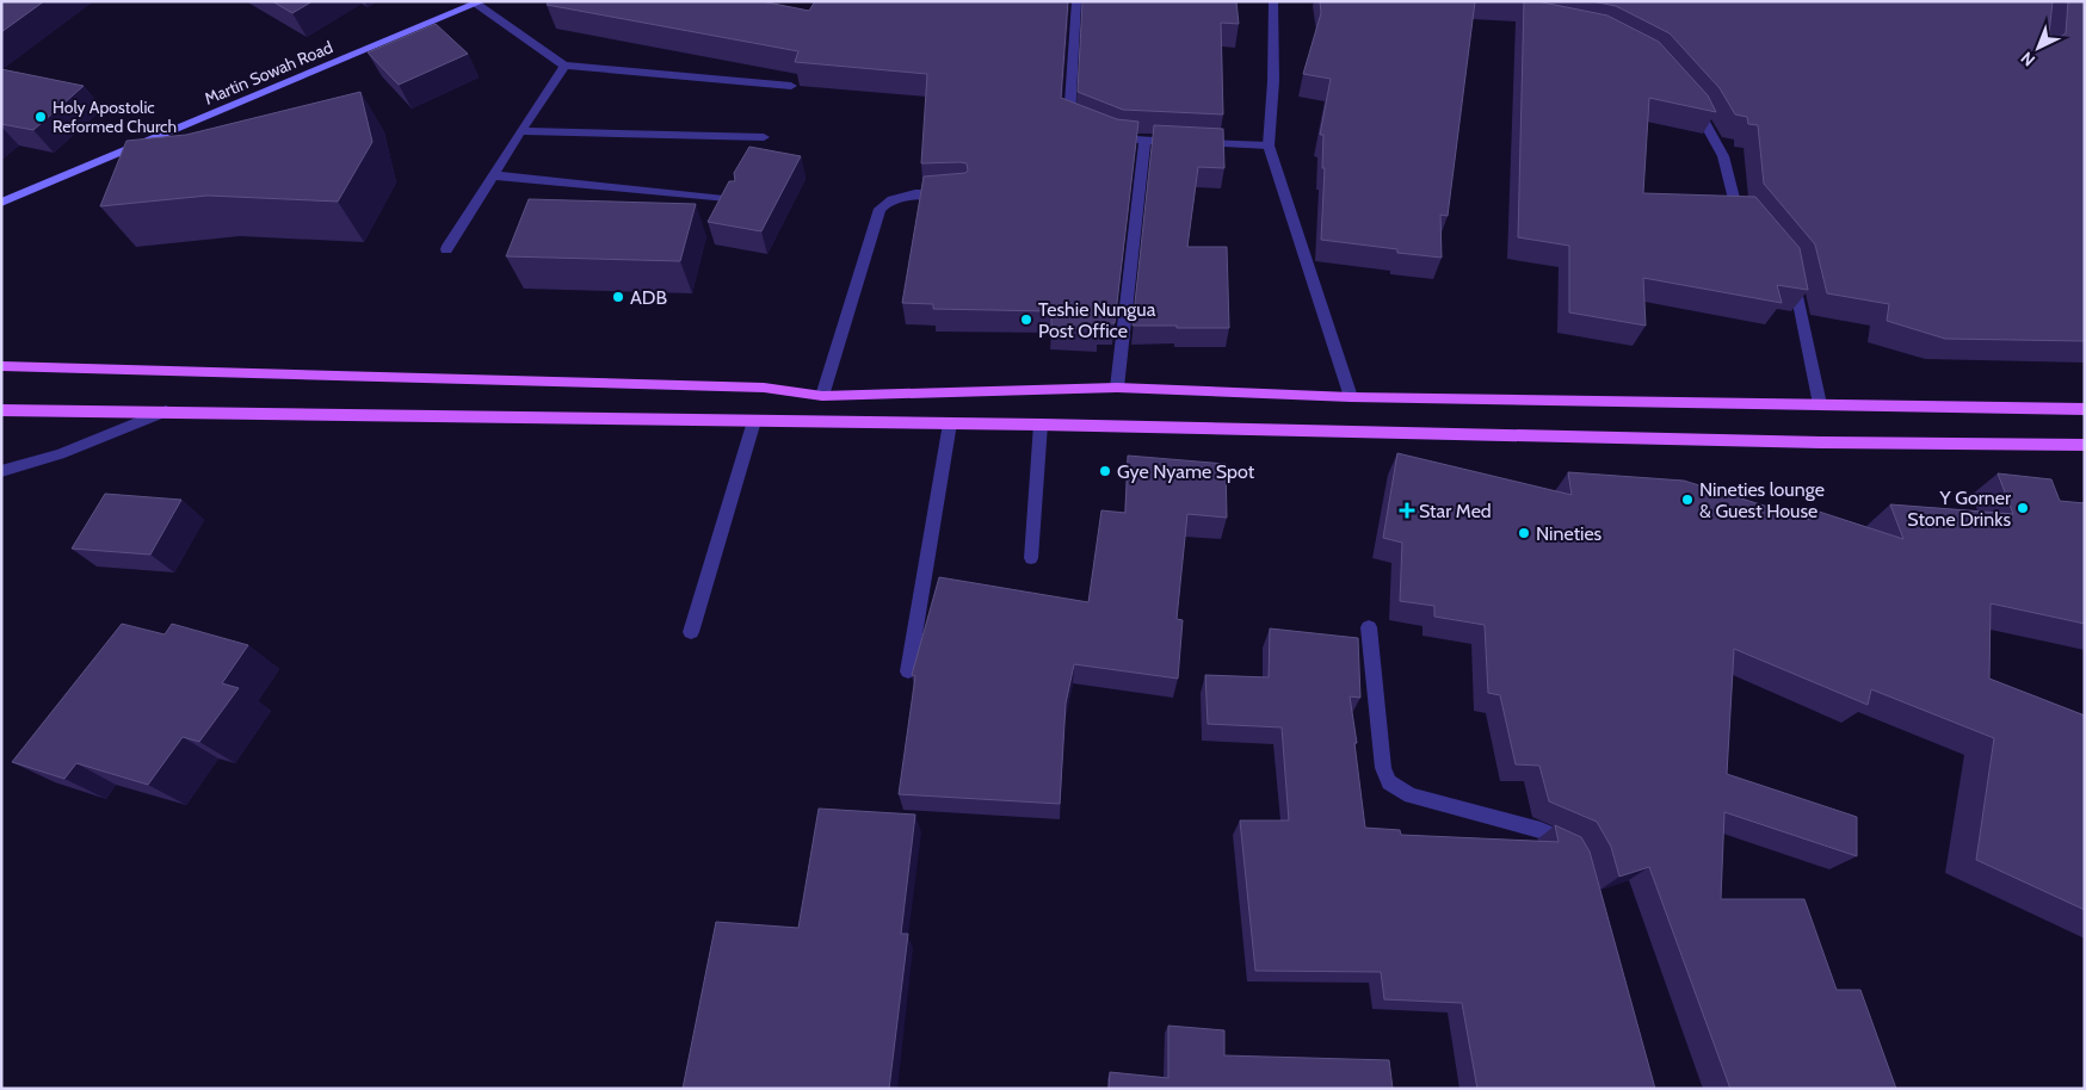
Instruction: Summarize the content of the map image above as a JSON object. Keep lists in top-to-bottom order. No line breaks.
{"streets":{"street":["Martin Sowah Road"]},"places":{"other":["Holy Apostolic Reformed Church","ADB","Teshie Nungua Post Office","Gye Nyame Spot","Nineties lounge & Guest House","Y Gorner Stone Drinks","Nineties"],"health":["Star Med"]},"north":"bottom left"}
